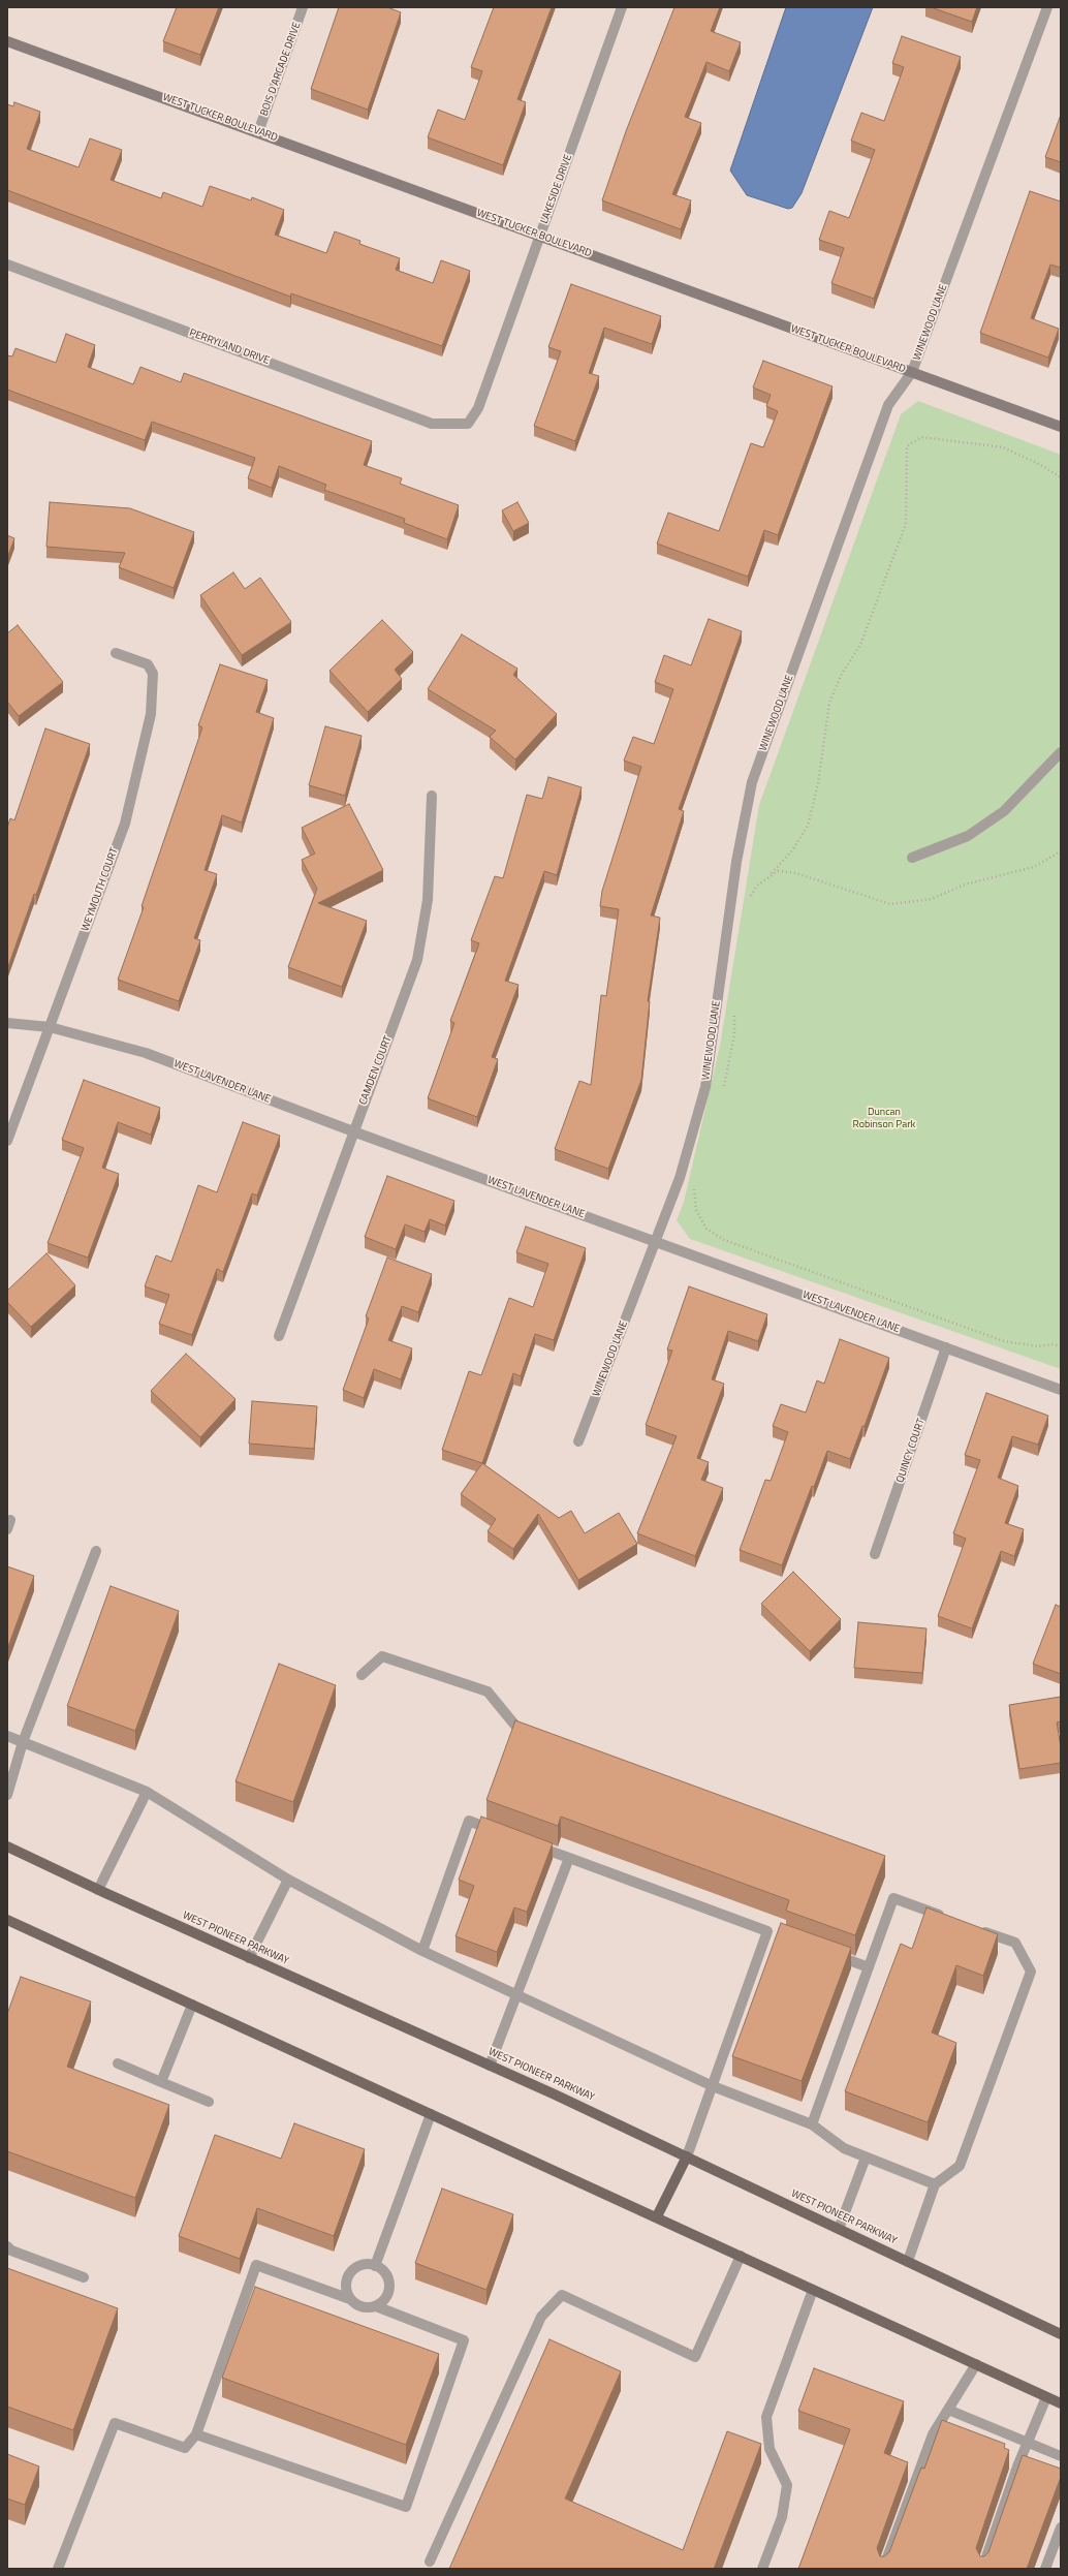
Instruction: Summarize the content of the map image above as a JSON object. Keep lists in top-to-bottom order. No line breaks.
{"streets":{"main road":["WEST PIONEER PARKWAY"],"street":["BOIS D ARCADE DRIVE","WEST TUCKER BOULEVARD","LAKESIDE DRIVE","WINEWOOD LANE","PERRYLAND DRIVE","WEYMOUTH COURT","CAMDEN COURT","WEST LAVENDER LANE","QUINCY COURT"]},"crossings":[["BOIS D ARCADE DRIVE","WEST TUCKER BOULEVARD"],["WEST TUCKER BOULEVARD","LAKESIDE DRIVE"],["WEST TUCKER BOULEVARD","WINEWOOD LANE"],["LAKESIDE DRIVE","PERRYLAND DRIVE"],["WINEWOOD LANE","WEST LAVENDER LANE"],["WEYMOUTH COURT","WEST LAVENDER LANE"],["CAMDEN COURT","WEST LAVENDER LANE"],["WEST LAVENDER LANE","QUINCY COURT"]],"parks":["Duncan Robinson Park"]}
